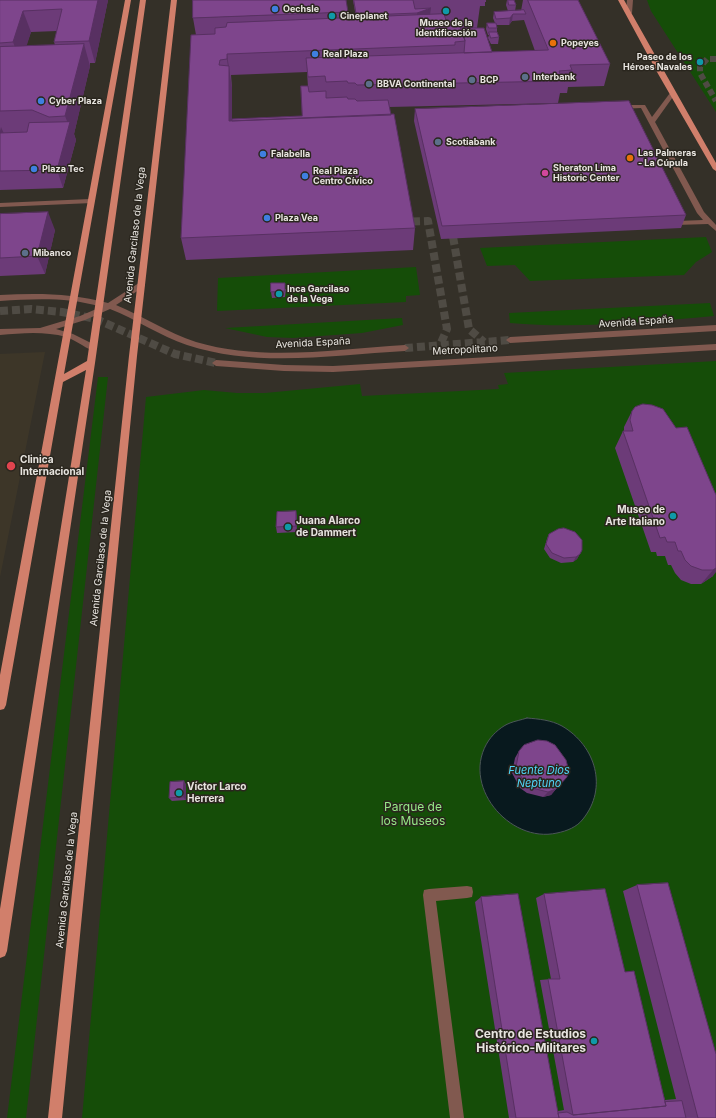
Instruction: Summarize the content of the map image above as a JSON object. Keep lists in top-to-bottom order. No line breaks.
{"streets":{"main road":["Avenida Garcilaso de la Vega"],"street":["Avenida España","Metropolitano"]},"crossings":[["Avenida Garcilaso de la Vega","Avenida España"]],"water":["Fuente Dios Neptuno"],"parks":["Parque de los Museos"],"places":["Oechsle","Museo de la Identificación","Cineplanet","Popeyes","Real Plaza","Paseo de los Héroes Navales","Interbank","BCP","BBVA Continental","Cyber Plaza","Scotiabank","Falabella","Las Palmeras - La Cúpula","Plaza Tec","Sheraton Lima Historic Center","Real Plaza Centro Cívico","Plaza Vea","Mibanco","Inca Garcilaso de la Vega","Clinica Internacional","Museo de Arte Italiano","Juana Alarco de Dammert","Víctor Larco Herrera","Centro de Estudios Histórico-Militares"]}
